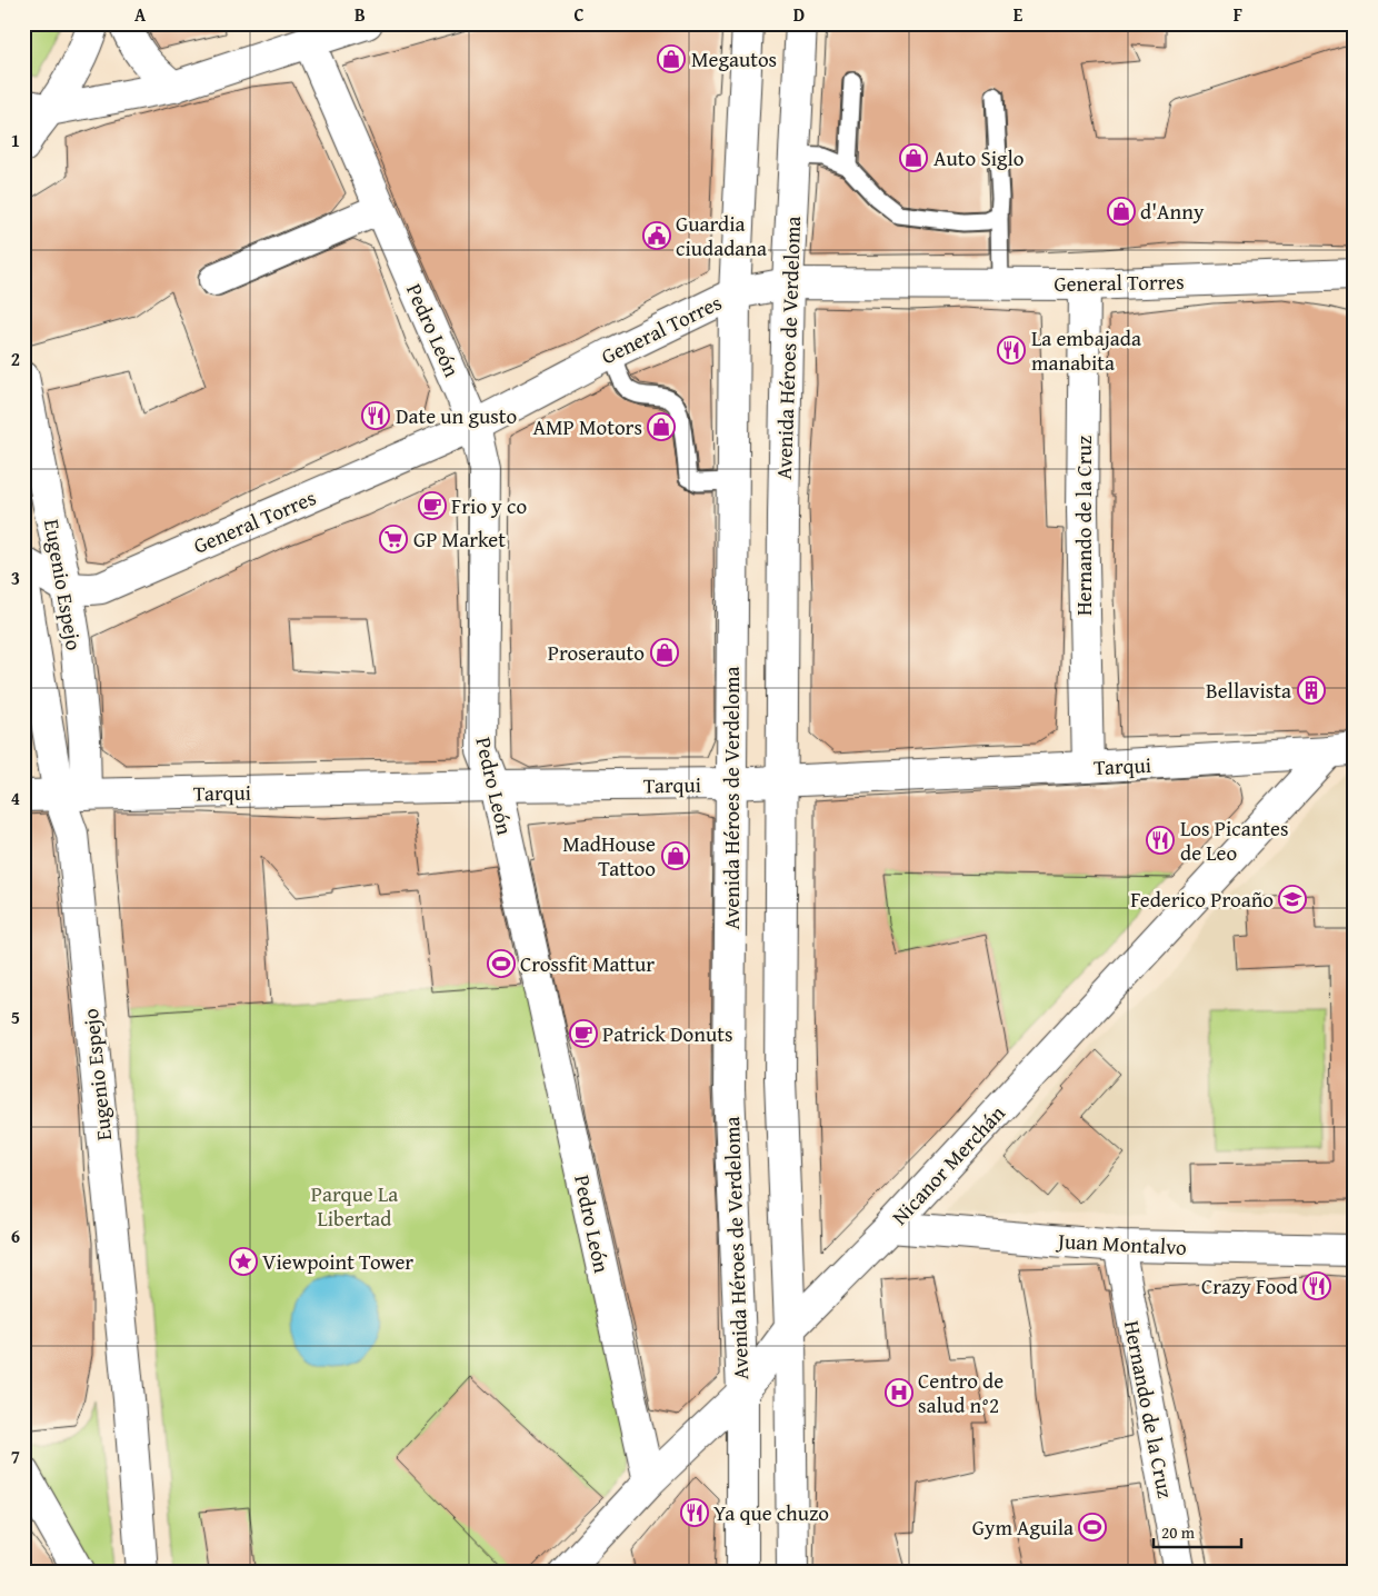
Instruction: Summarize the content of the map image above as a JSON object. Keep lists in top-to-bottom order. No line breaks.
{"streets":{"street":["General Torres","Pedro León","Avenida Héroes de Verdeloma","Hernando de la Cruz","Eugenio Espejo","Tarqui","Nicanor Merchán","Juan Montalvo"]},"crossings":[["General Torres","Pedro León"],["General Torres","Avenida Héroes de Verdeloma"],["General Torres","Hernando de la Cruz"],["General Torres","Eugenio Espejo"],["Pedro León","Tarqui"],["Pedro León","Nicanor Merchán"],["Avenida Héroes de Verdeloma","Tarqui"],["Avenida Héroes de Verdeloma","Nicanor Merchán"],["Hernando de la Cruz","Tarqui"],["Hernando de la Cruz","Juan Montalvo"],["Eugenio Espejo","Tarqui"],["Tarqui","Nicanor Merchán"],["Nicanor Merchán","Juan Montalvo"]],"parks":["Parque La Libertad"],"places":{"shop":["Megautos","Auto Siglo","d'Anny","AMP Motors","Proserauto","MadHouse Tattoo"],"public building":["Guardia ciudadana"],"restaurant":["La embajada manabita","Date un gusto","Los Picantes de Leo","Crazy Food","Ya que chuzo"],"cafe":["Frio y co","Patrick Donuts"],"supermarket":["GP Market"],"building":["Bellavista"],"school or university":["Federico Proaño"],"sports":["Crossfit Mattur","Gym Aguila"],"place":["Viewpoint Tower"],"hospital":["Centro de salud n°2"]},"scale_bar":"20 m","grid":{"columns":["A","B","C","D","E","F"],"rows":["1","2","3","4","5","6","7"]}}
